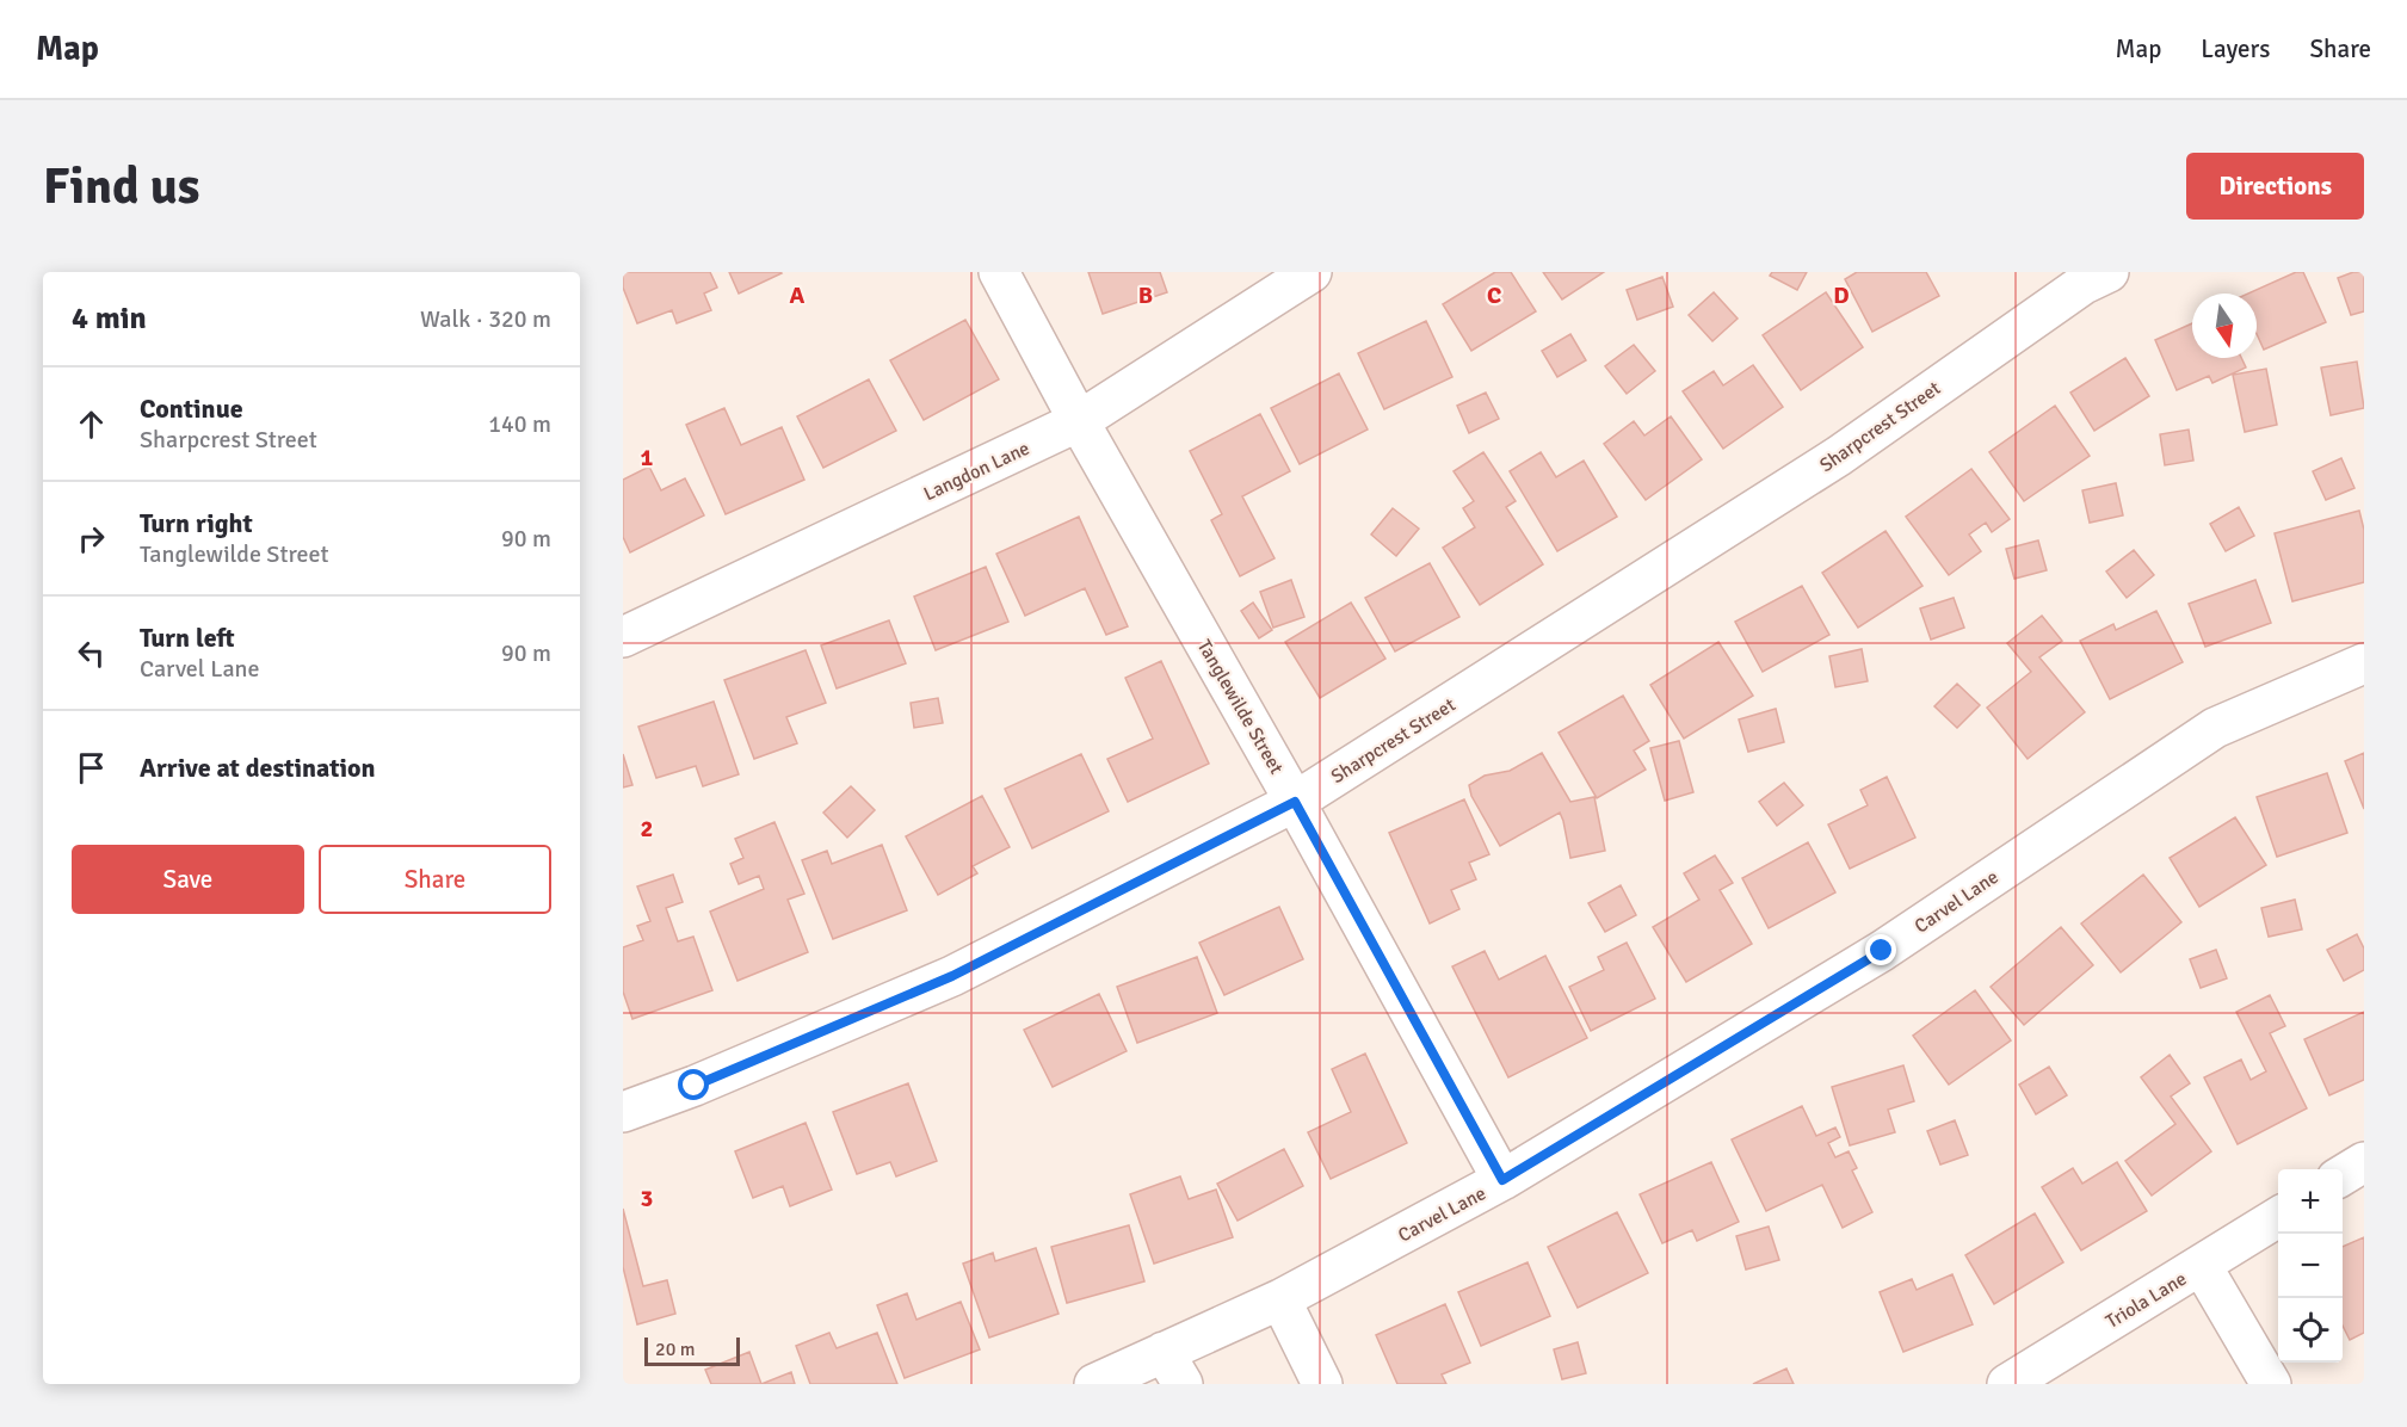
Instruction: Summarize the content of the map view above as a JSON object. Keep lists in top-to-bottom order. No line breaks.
{"streets":{"street":["Sharpcrest Street","Langdon Lane","Tanglewilde Street","Carvel Lane","Triola Lane"]},"crossings":[["Sharpcrest Street","Tanglewilde Street"],["Langdon Lane","Tanglewilde Street"],["Tanglewilde Street","Carvel Lane"]],"scale_bar":"20 m","north":"bottom","page":{"header":"Map","nav":["Map","Layers","Share"],"buttons":["Directions",["Save","Share"]],"title":"Find us","heading":["4 min","Walk · 320 m"],"list":[["Continue","Sharpcrest Street","140 m"],["Turn right","Tanglewilde Street","90 m"],["Turn left","Carvel Lane","90 m"],"Arrive at destination"],"map_buttons":["+","−"],"scale":"20 m"},"grid":{"columns":["A","B","C","D"],"rows":["1","2","3"]}}
